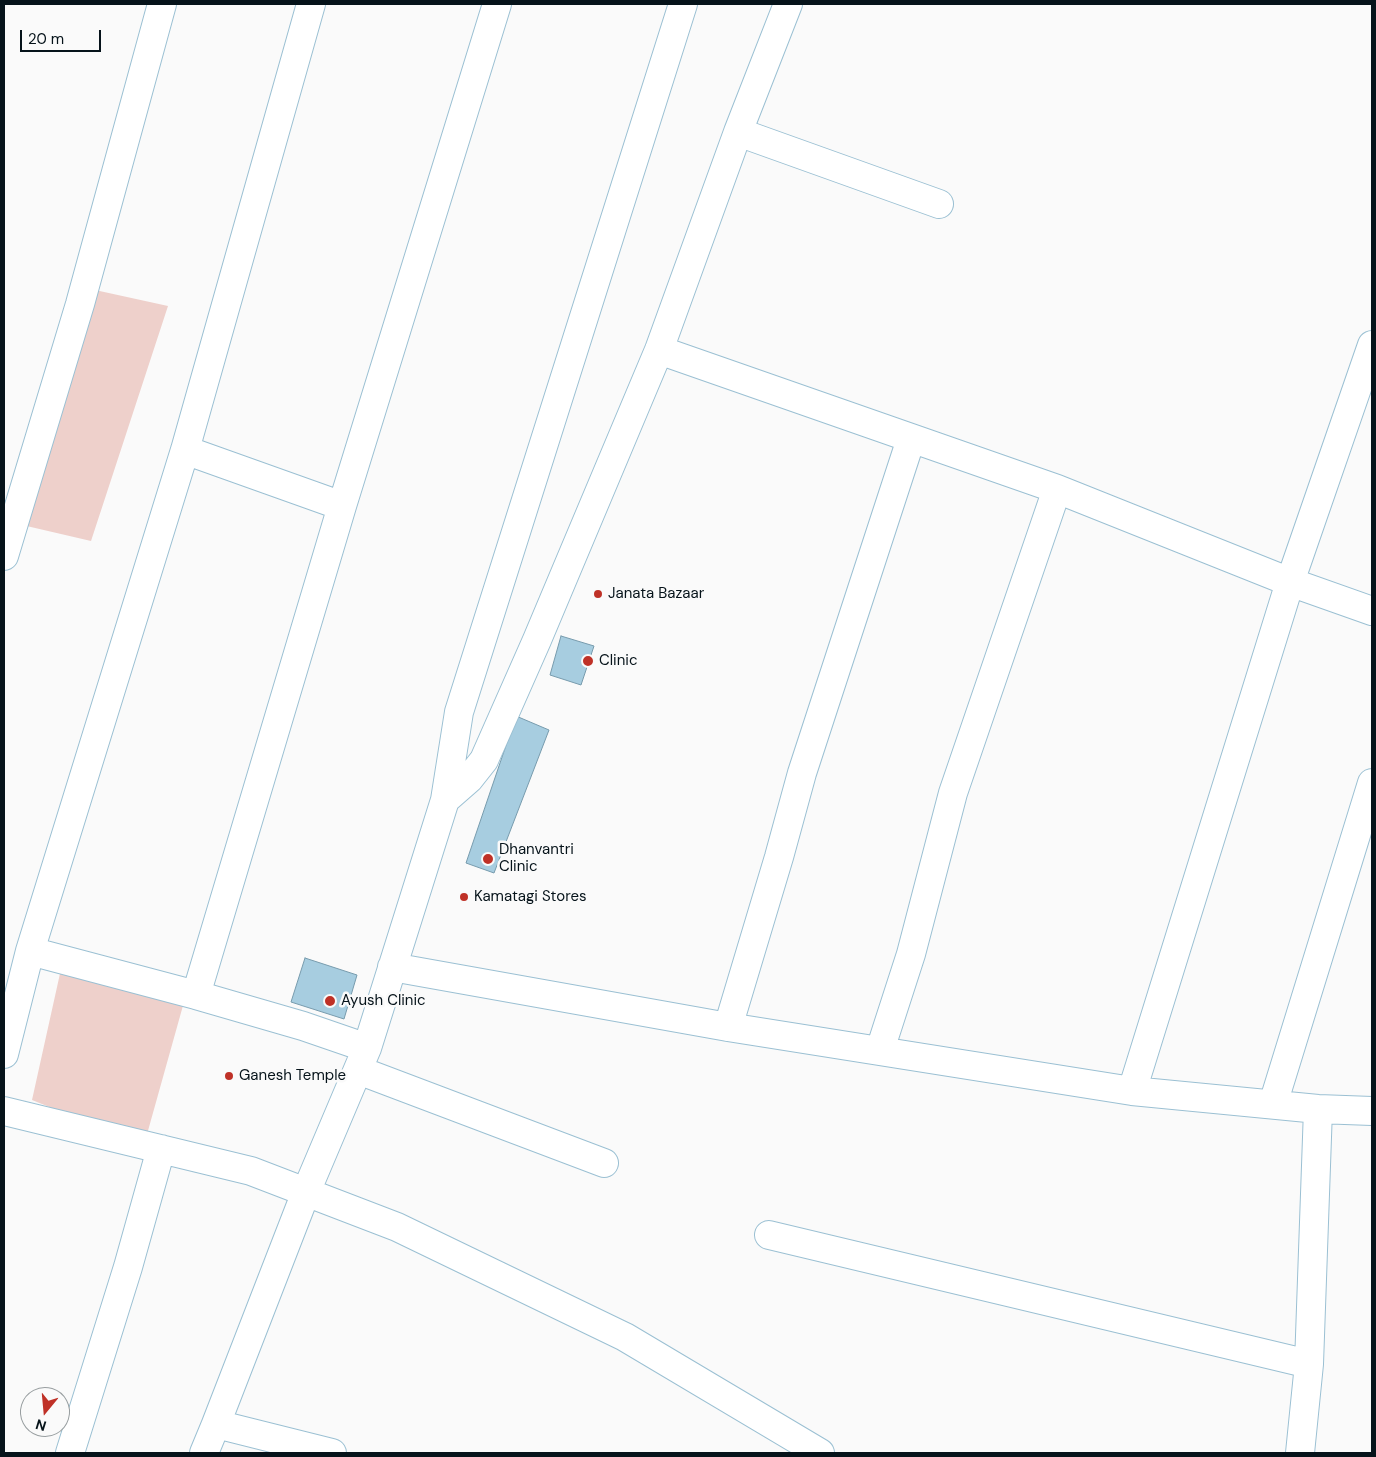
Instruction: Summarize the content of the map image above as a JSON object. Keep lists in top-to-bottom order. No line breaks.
{"places":["Janata Bazaar","Clinic","Dhanvantri Clinic","Kamatagi Stores","Ayush Clinic","Ganesh Temple"],"scale_bar":"20 m","north":"bottom"}
